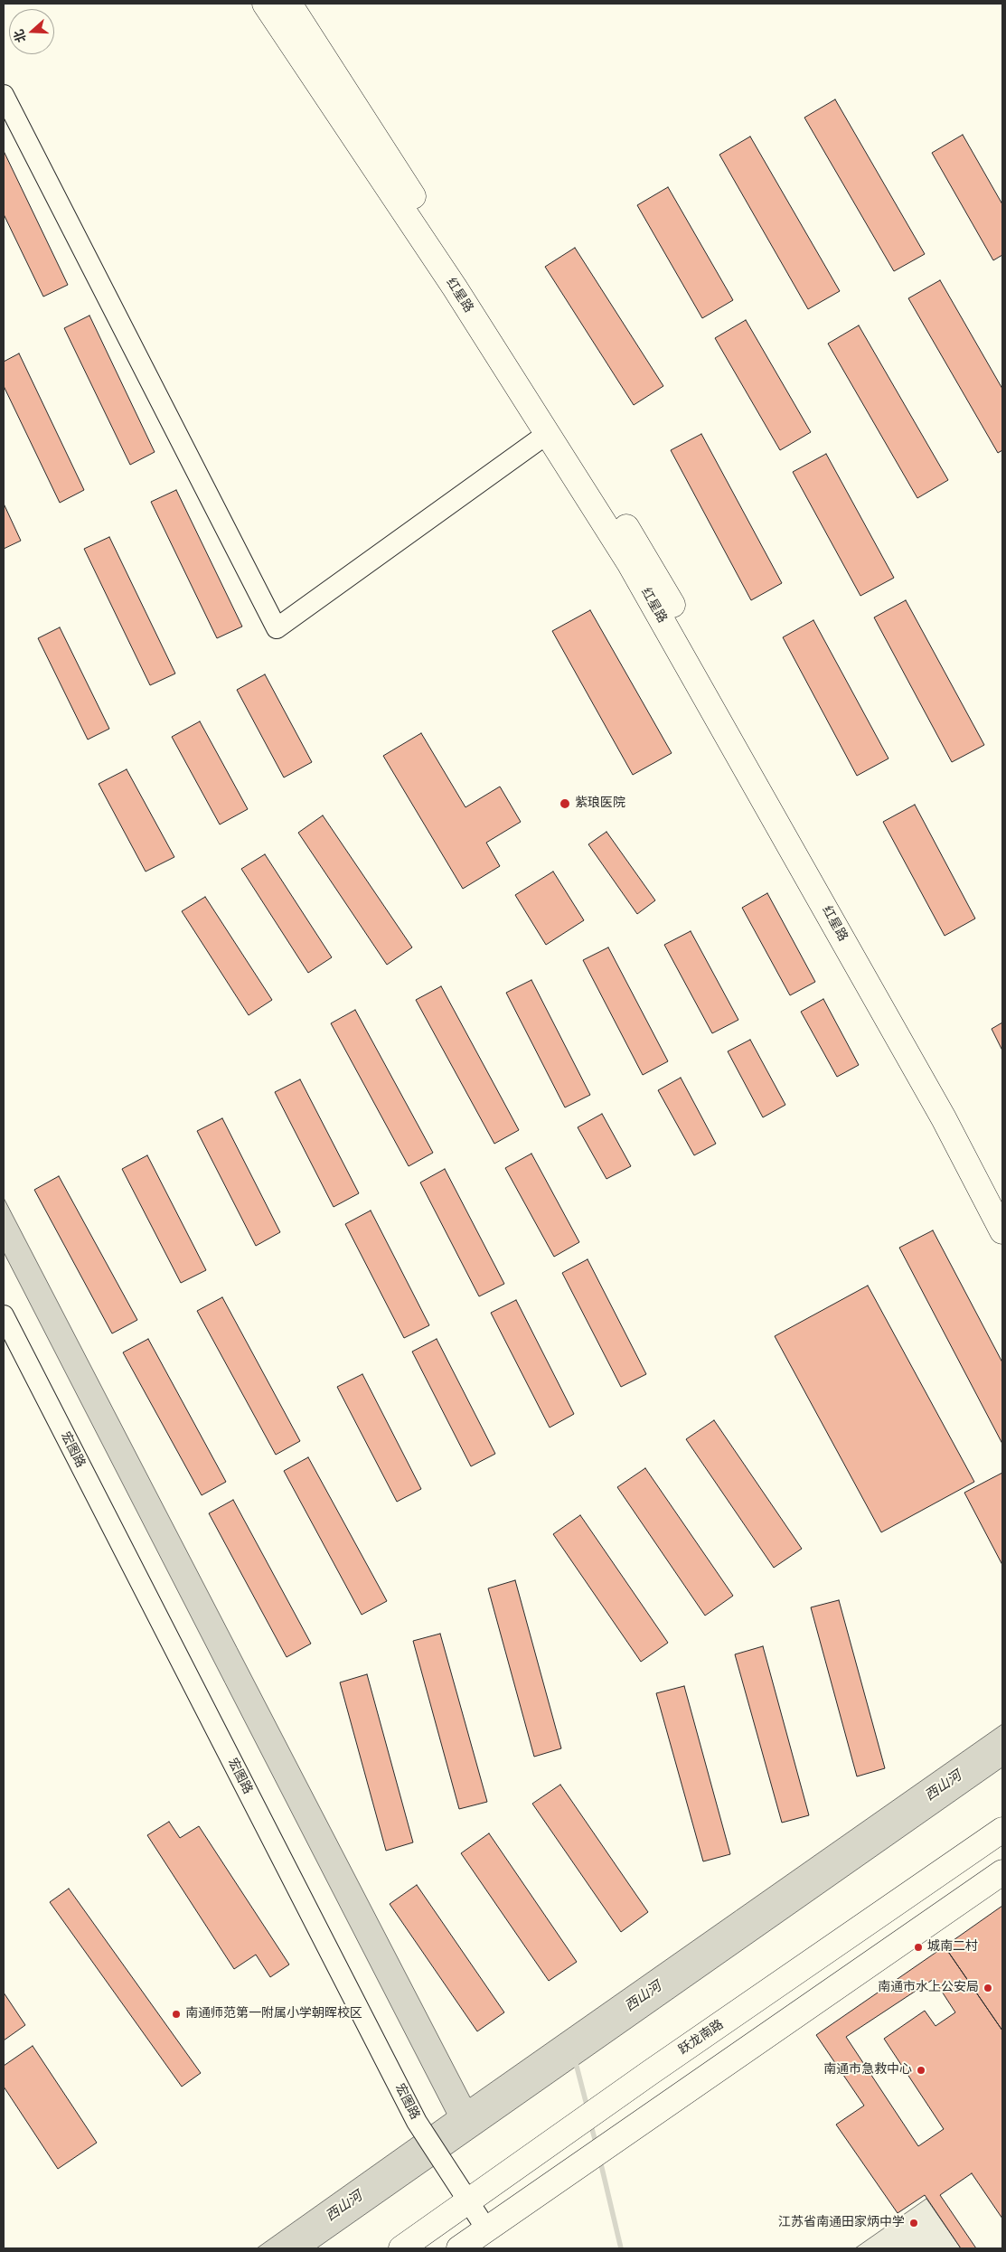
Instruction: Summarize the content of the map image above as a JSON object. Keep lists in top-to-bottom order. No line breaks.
{"streets":{"main road":["红星路","跃龙南路"],"street":["宏图路"]},"crossings":[["宏图路","跃龙南路"]],"water":["西山河"],"places":["紫琅医院","城南二村","南通市水上公安局","南通师范第一附属小学朝晖校区","南通市急救中心","江苏省南通田家炳中学"],"north":"left"}
